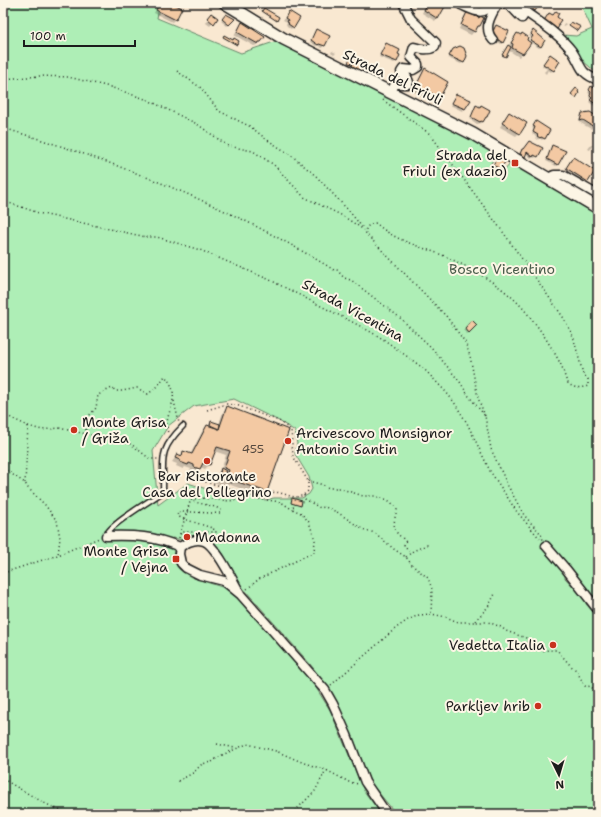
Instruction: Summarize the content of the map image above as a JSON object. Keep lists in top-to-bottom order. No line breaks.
{"streets":{"main road":["Strada del Friuli"],"path":["Strada Vicentina"]},"parks":["Bosco Vicentino"],"places":{"transit":["Strada del Friuli (ex dazio)","Monte Grisa / Vejna"],"other":["Monte Grisa / Griža","Arcivescovo Monsignor Antonio Santin","Bar Ristorante Casa del Pellegrino","Madonna","Vedetta Italia","Parkljev hrib"]},"house_numbers":["455"],"scale_bar":"100 m","north":"bottom"}
